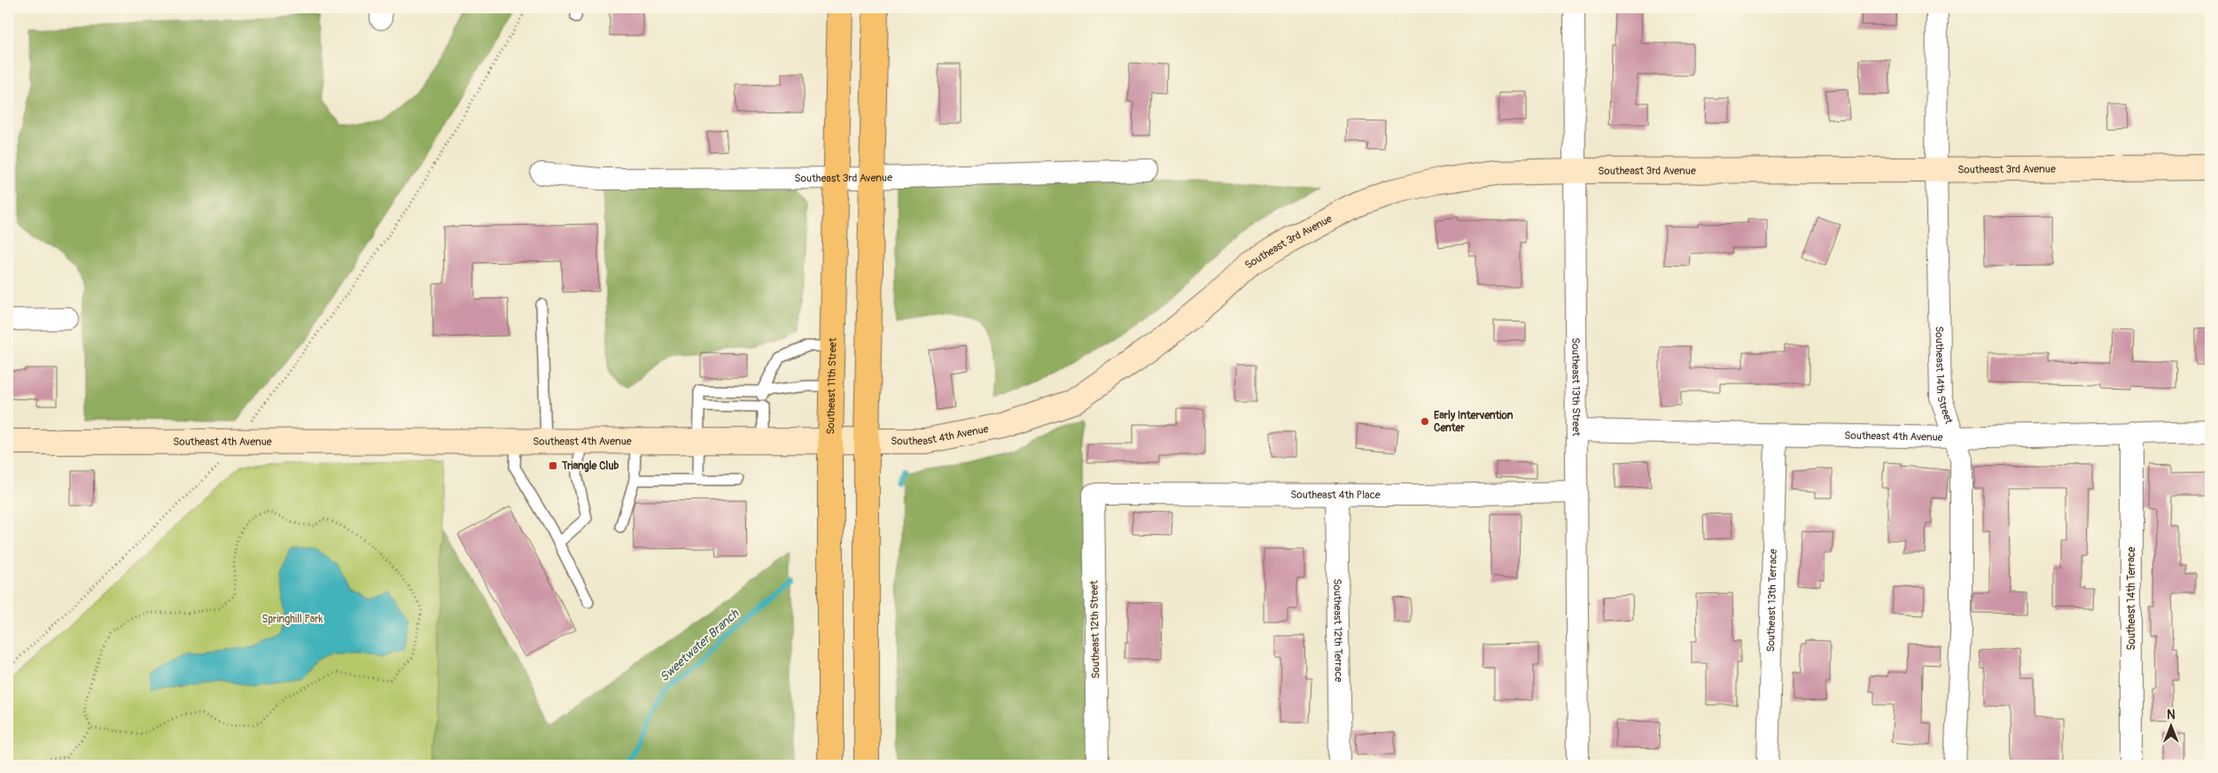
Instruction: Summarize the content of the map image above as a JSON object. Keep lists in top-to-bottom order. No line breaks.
{"streets":{"highway":["Southeast 11th Street"],"street":["Southeast 3rd Avenue","Southeast 14th Street","Southeast 13th Street","Southeast 4th Avenue","Southeast 4th Place","Southeast 14th Terrace","Southeast 13th Terrace","Southeast 12th Street","Southeast 12th Terrace"]},"crossings":[["Southeast 3rd Avenue","Southeast 14th Street"],["Southeast 3rd Avenue","Southeast 11th Street"],["Southeast 3rd Avenue","Southeast 13th Street"],["Southeast 3rd Avenue","Southeast 4th Avenue"],["Southeast 14th Street","Southeast 4th Avenue"],["Southeast 11th Street","Southeast 4th Avenue"],["Southeast 13th Street","Southeast 4th Avenue"],["Southeast 13th Street","Southeast 4th Place"],["Southeast 4th Avenue","Southeast 14th Terrace"],["Southeast 4th Avenue","Southeast 13th Terrace"],["Southeast 4th Place","Southeast 12th Street"],["Southeast 4th Place","Southeast 12th Terrace"]],"water":["Sweetwater Branch"],"parks":["Springhill Park"],"places":{"other":["Early Intervention Center"],"transit":["Triangle Club"]},"north":"top"}
